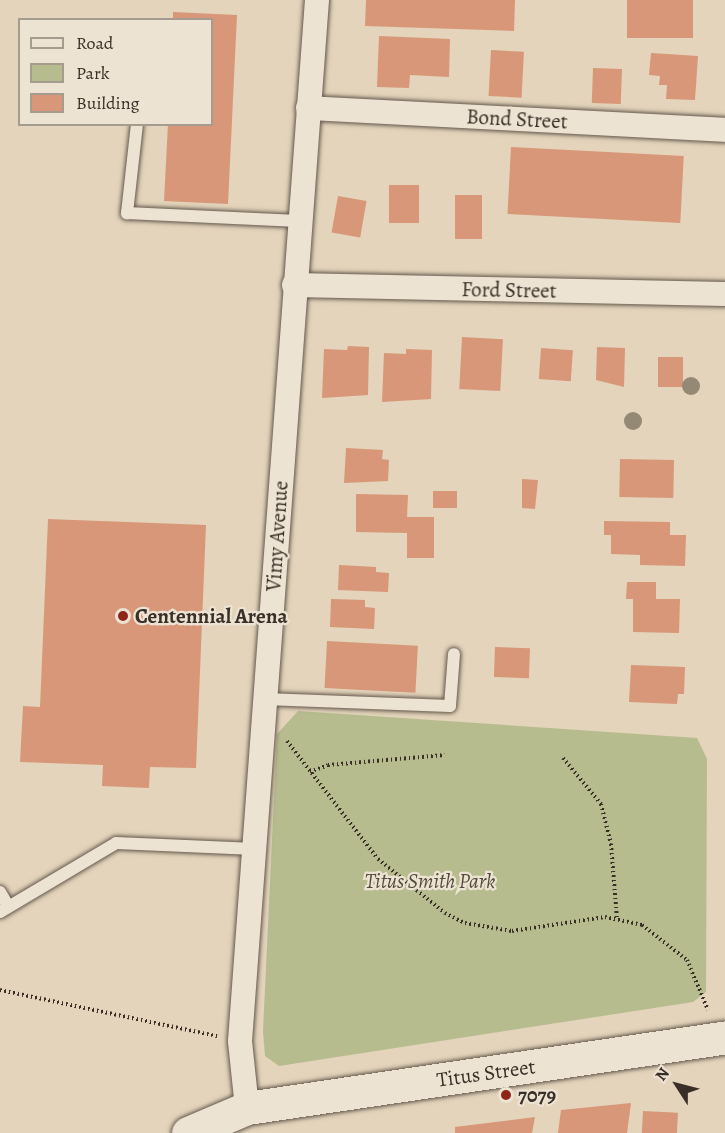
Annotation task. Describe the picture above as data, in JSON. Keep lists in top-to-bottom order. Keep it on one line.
{"streets":{"main road":["Titus Street"],"street":["Bond Street","Ford Street","Vimy Avenue"]},"crossings":[["Bond Street","Vimy Avenue"],["Ford Street","Vimy Avenue"],["Vimy Avenue","Titus Street"]],"parks":["Titus Smith Park"],"places":["Centennial Arena","7079"],"legend":["Road","Park","Building"],"north":"top left"}
